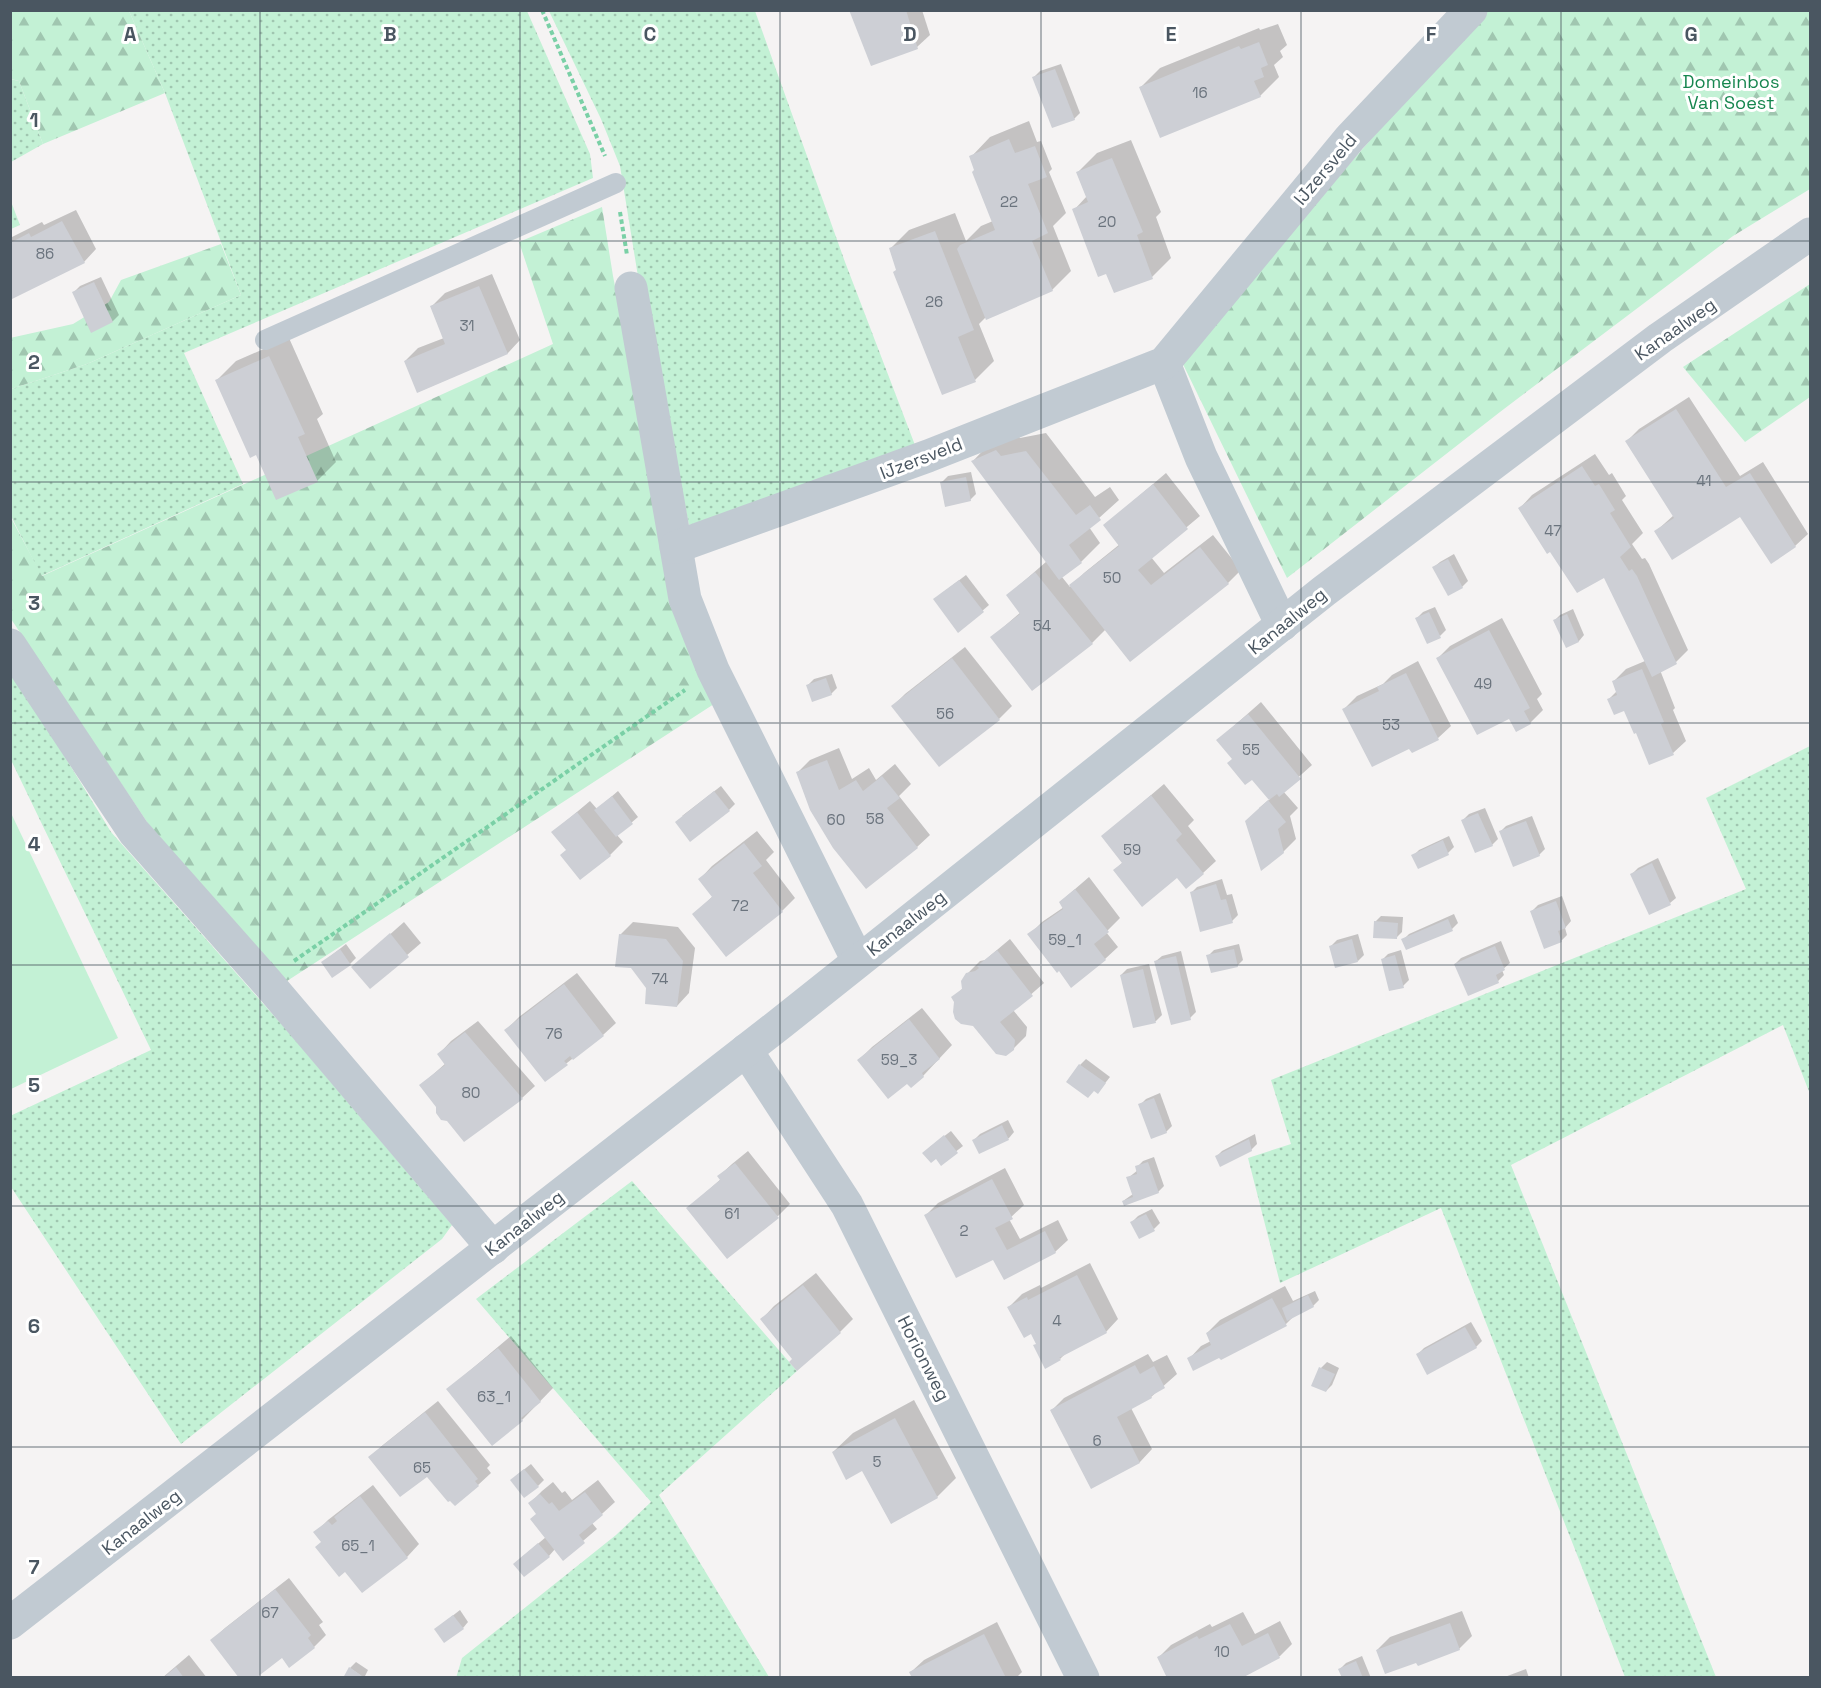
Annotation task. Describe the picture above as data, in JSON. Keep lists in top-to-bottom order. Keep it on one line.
{"streets":{"street":["IJzersveld","Kanaalweg","Horionweg"]},"crossings":[["Kanaalweg","Horionweg"]],"parks":["Domeinbos Van Soest"],"house_numbers":["16","22","20","86","26","31","41","47","50","54","49","56","53","55","58","60","59","72","59_1","74","76","59_3","80","61","2","4","63_1","6","5","65","65_1","67","10"],"grid":{"columns":["A","B","C","D","E","F","G"],"rows":["1","2","3","4","5","6","7"]}}
